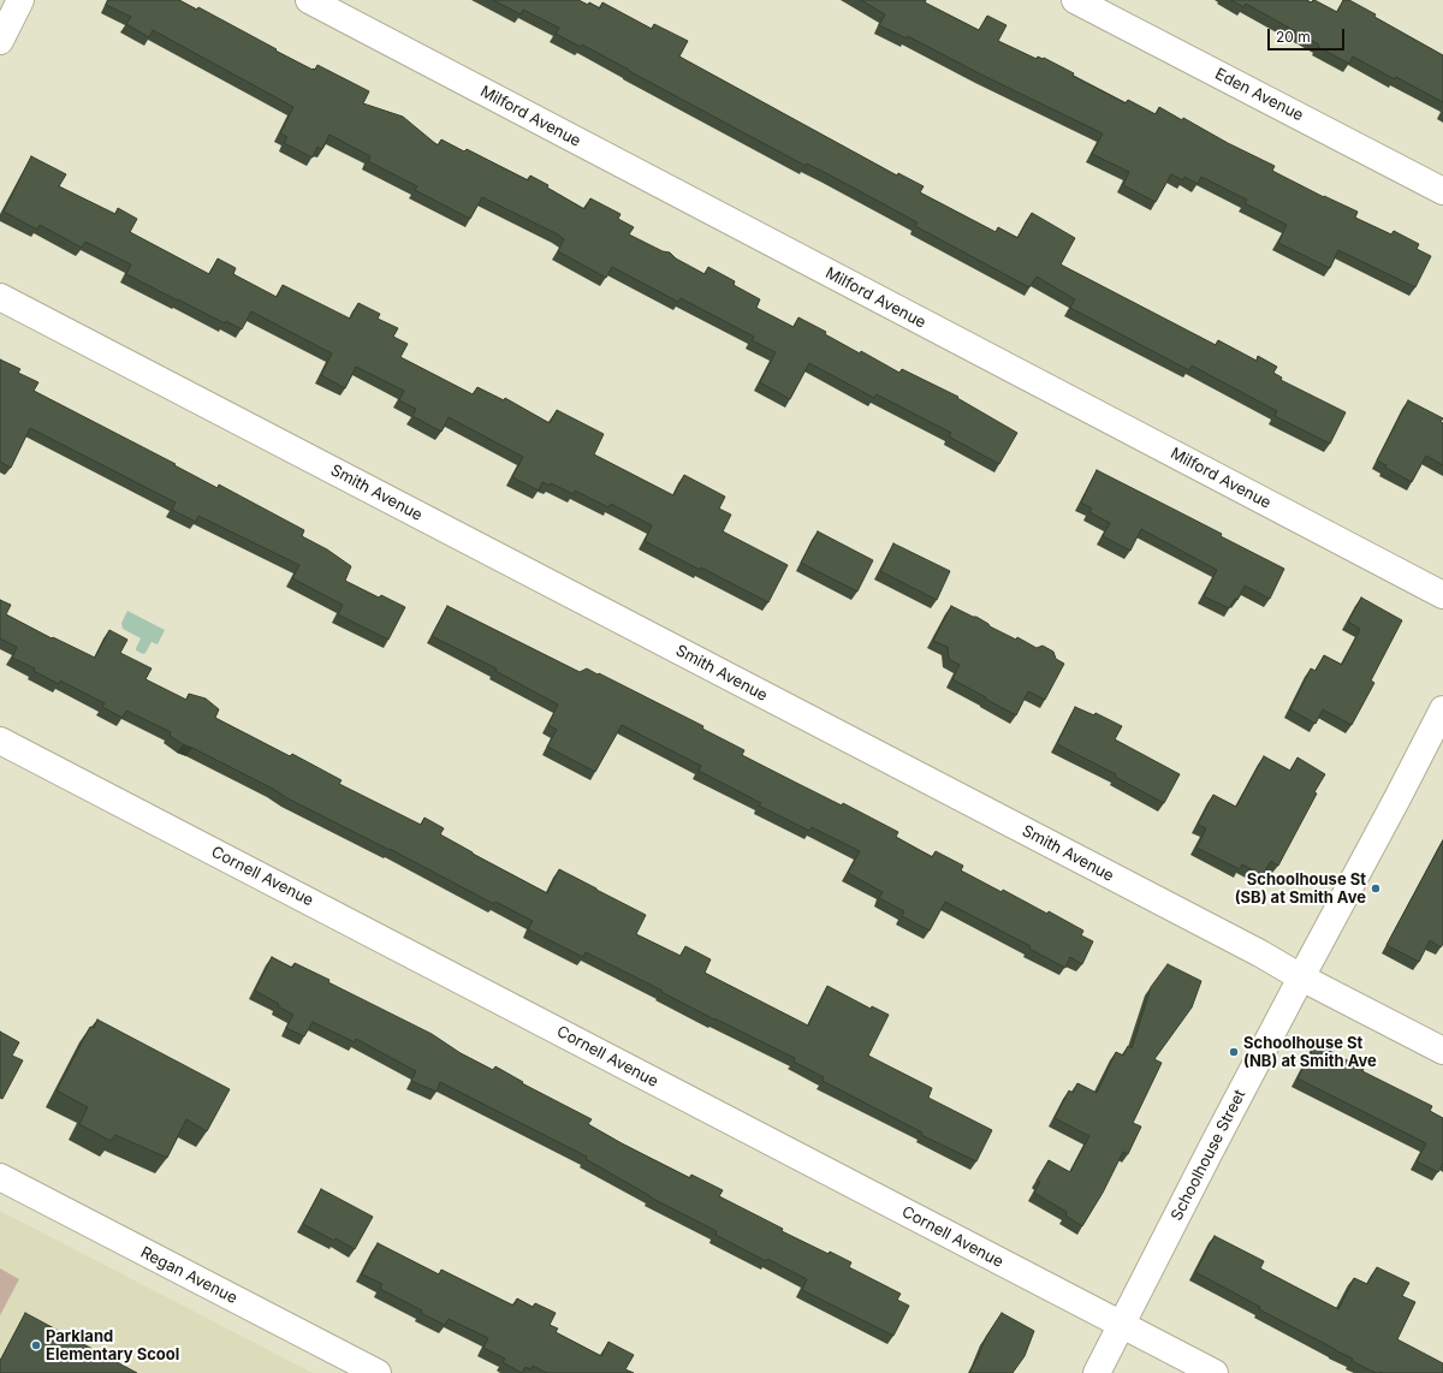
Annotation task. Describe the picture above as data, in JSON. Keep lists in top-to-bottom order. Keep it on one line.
{"streets":{"street":["Eden Avenue","Milford Avenue","Smith Avenue","Cornell Avenue","Schoolhouse Street","Regan Avenue"]},"crossings":[["Smith Avenue","Schoolhouse Street"],["Cornell Avenue","Schoolhouse Street"]],"places":["Schoolhouse St (SB) at Smith Ave","Schoolhouse St (NB) at Smith Ave","Parkland Elementary Scool"],"scale_bar":"20 m"}
